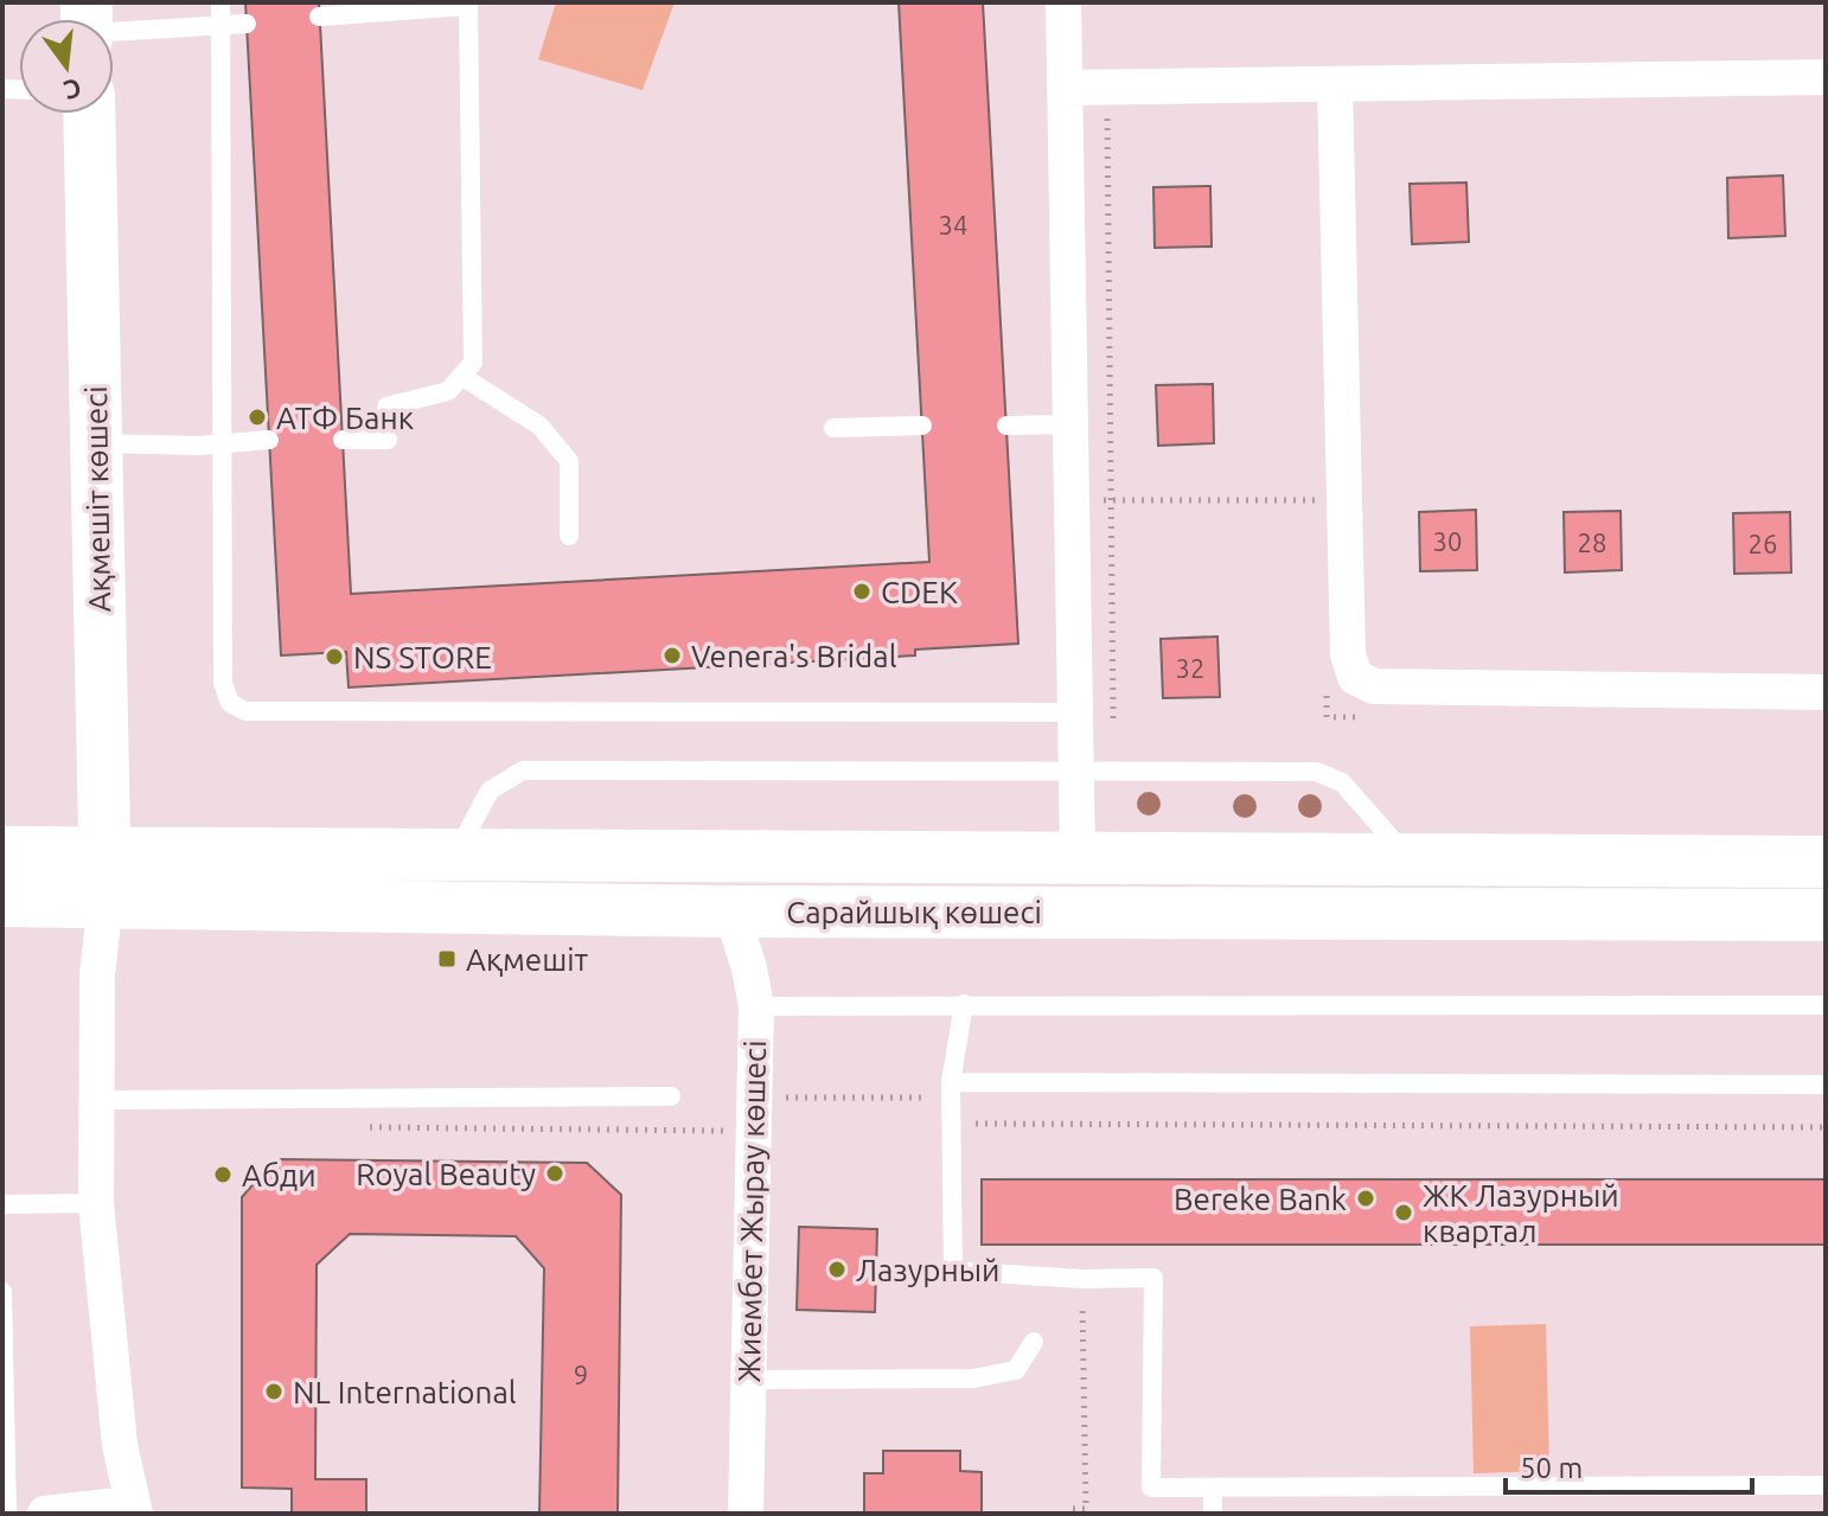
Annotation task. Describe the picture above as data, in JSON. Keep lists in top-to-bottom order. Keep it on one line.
{"streets":{"main road":["Ақмешіт көшесі","Сарайшық көшесі"],"street":["Жиембет Жырау көшесі"]},"crossings":[["Ақмешіт көшесі","Сарайшық көшесі"],["Сарайшық көшесі","Жиембет Жырау көшесі"]],"places":{"other":["АТФ Банк","CDEK","Venera's Bridal","NS STORE","Royal Beauty","Абди","Bereke Bank","ЖК Лазурный квартал","Лазурный","NL International"],"transit":["Ақмешіт"]},"house_numbers":["34","30","28","26","32","9"],"scale_bar":"50 m","north":"bottom"}
